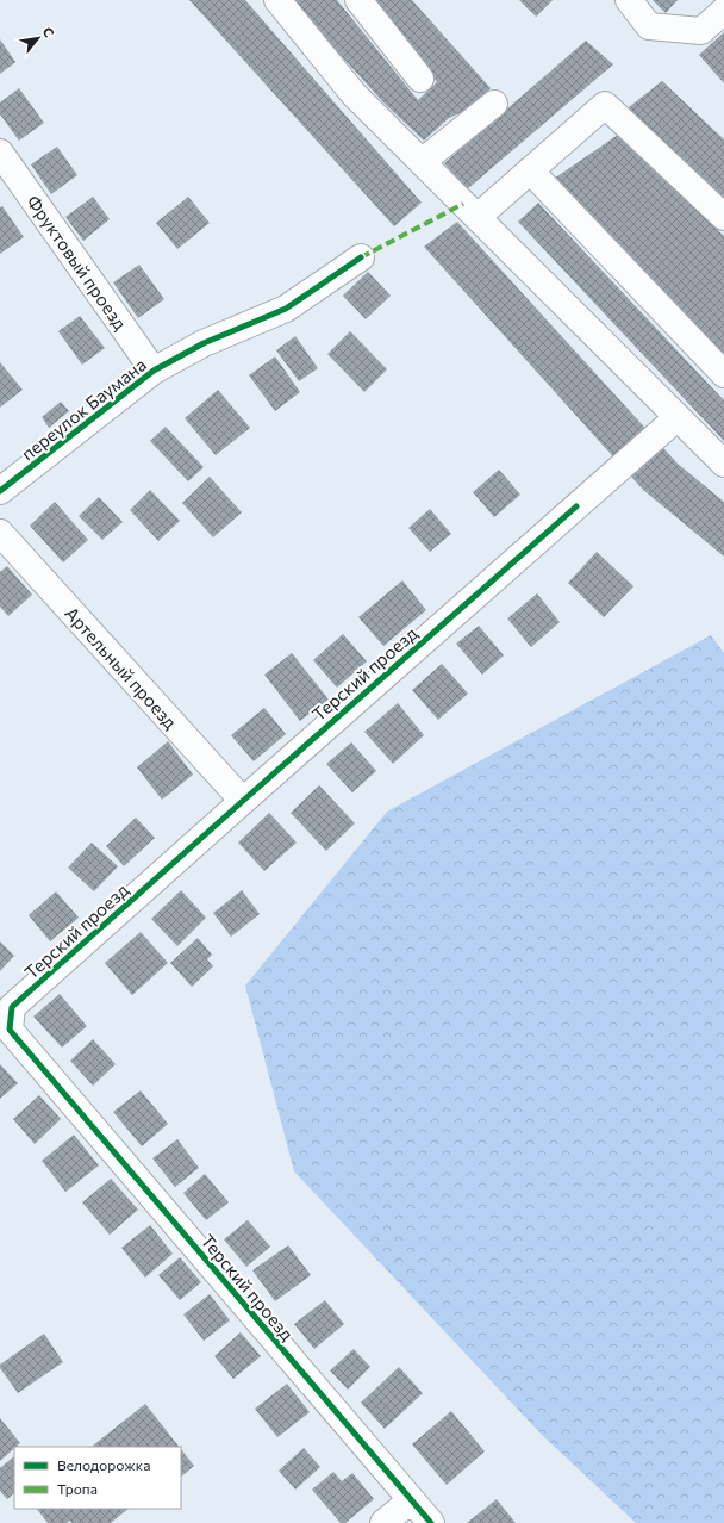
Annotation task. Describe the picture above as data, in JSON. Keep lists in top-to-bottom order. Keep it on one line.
{"streets":{"street":["Фруктовый проезд","переулок Баумана","Артельный проезд","Терский проезд"]},"crossings":[["Фруктовый проезд","переулок Баумана"],["Артельный проезд","Терский проезд"]],"legend":["Велодорожка","Тропа"],"north":"top right"}
